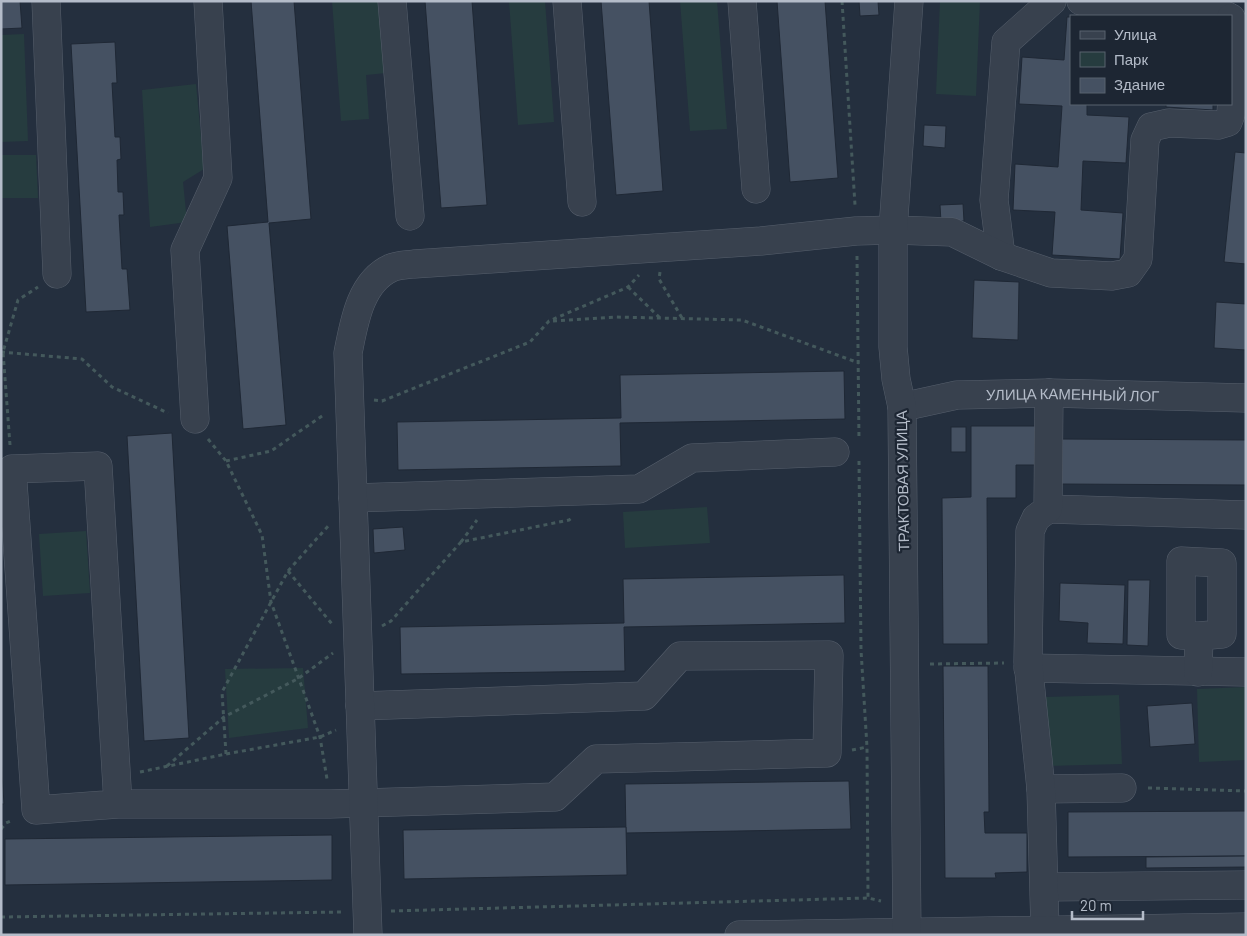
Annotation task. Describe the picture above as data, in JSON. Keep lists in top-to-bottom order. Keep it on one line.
{"streets":{"street":["УЛИЦА КАМЕННЫЙ ЛОГ","ТРАКТОВАЯ УЛИЦА"]},"crossings":[["УЛИЦА КАМЕННЫЙ ЛОГ","ТРАКТОВАЯ УЛИЦА"]],"legend":["Улица","Парк","Здание"],"scale_bar":"20 m"}
